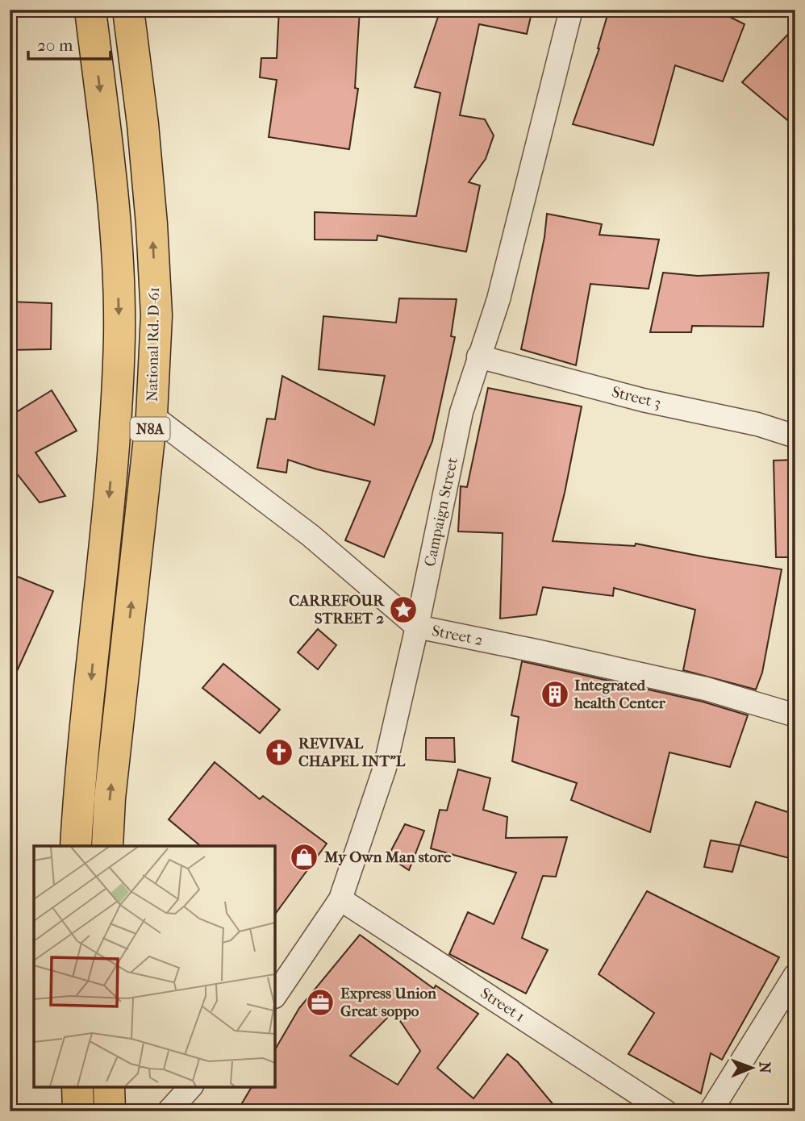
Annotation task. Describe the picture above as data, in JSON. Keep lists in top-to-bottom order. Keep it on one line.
{"streets":{"highway":["National Rd. D-61","N8A"],"street":["Street 3","Campaign Street","Street 2","Street 1"]},"crossings":[["National Rd. D-61","Street 2"],["Street 3","Campaign Street"],["Campaign Street","Street 2"],["Campaign Street","Street 1"]],"places":{"place":["CARREFOUR STREET 2"],"building":["Integrated health Center"],"church":["REVIVAL CHAPEL INT\"L"],"shop":["My Own Man store"],"office":["Express Union Great soppo"]},"scale_bar":"20 m","north":"right"}
